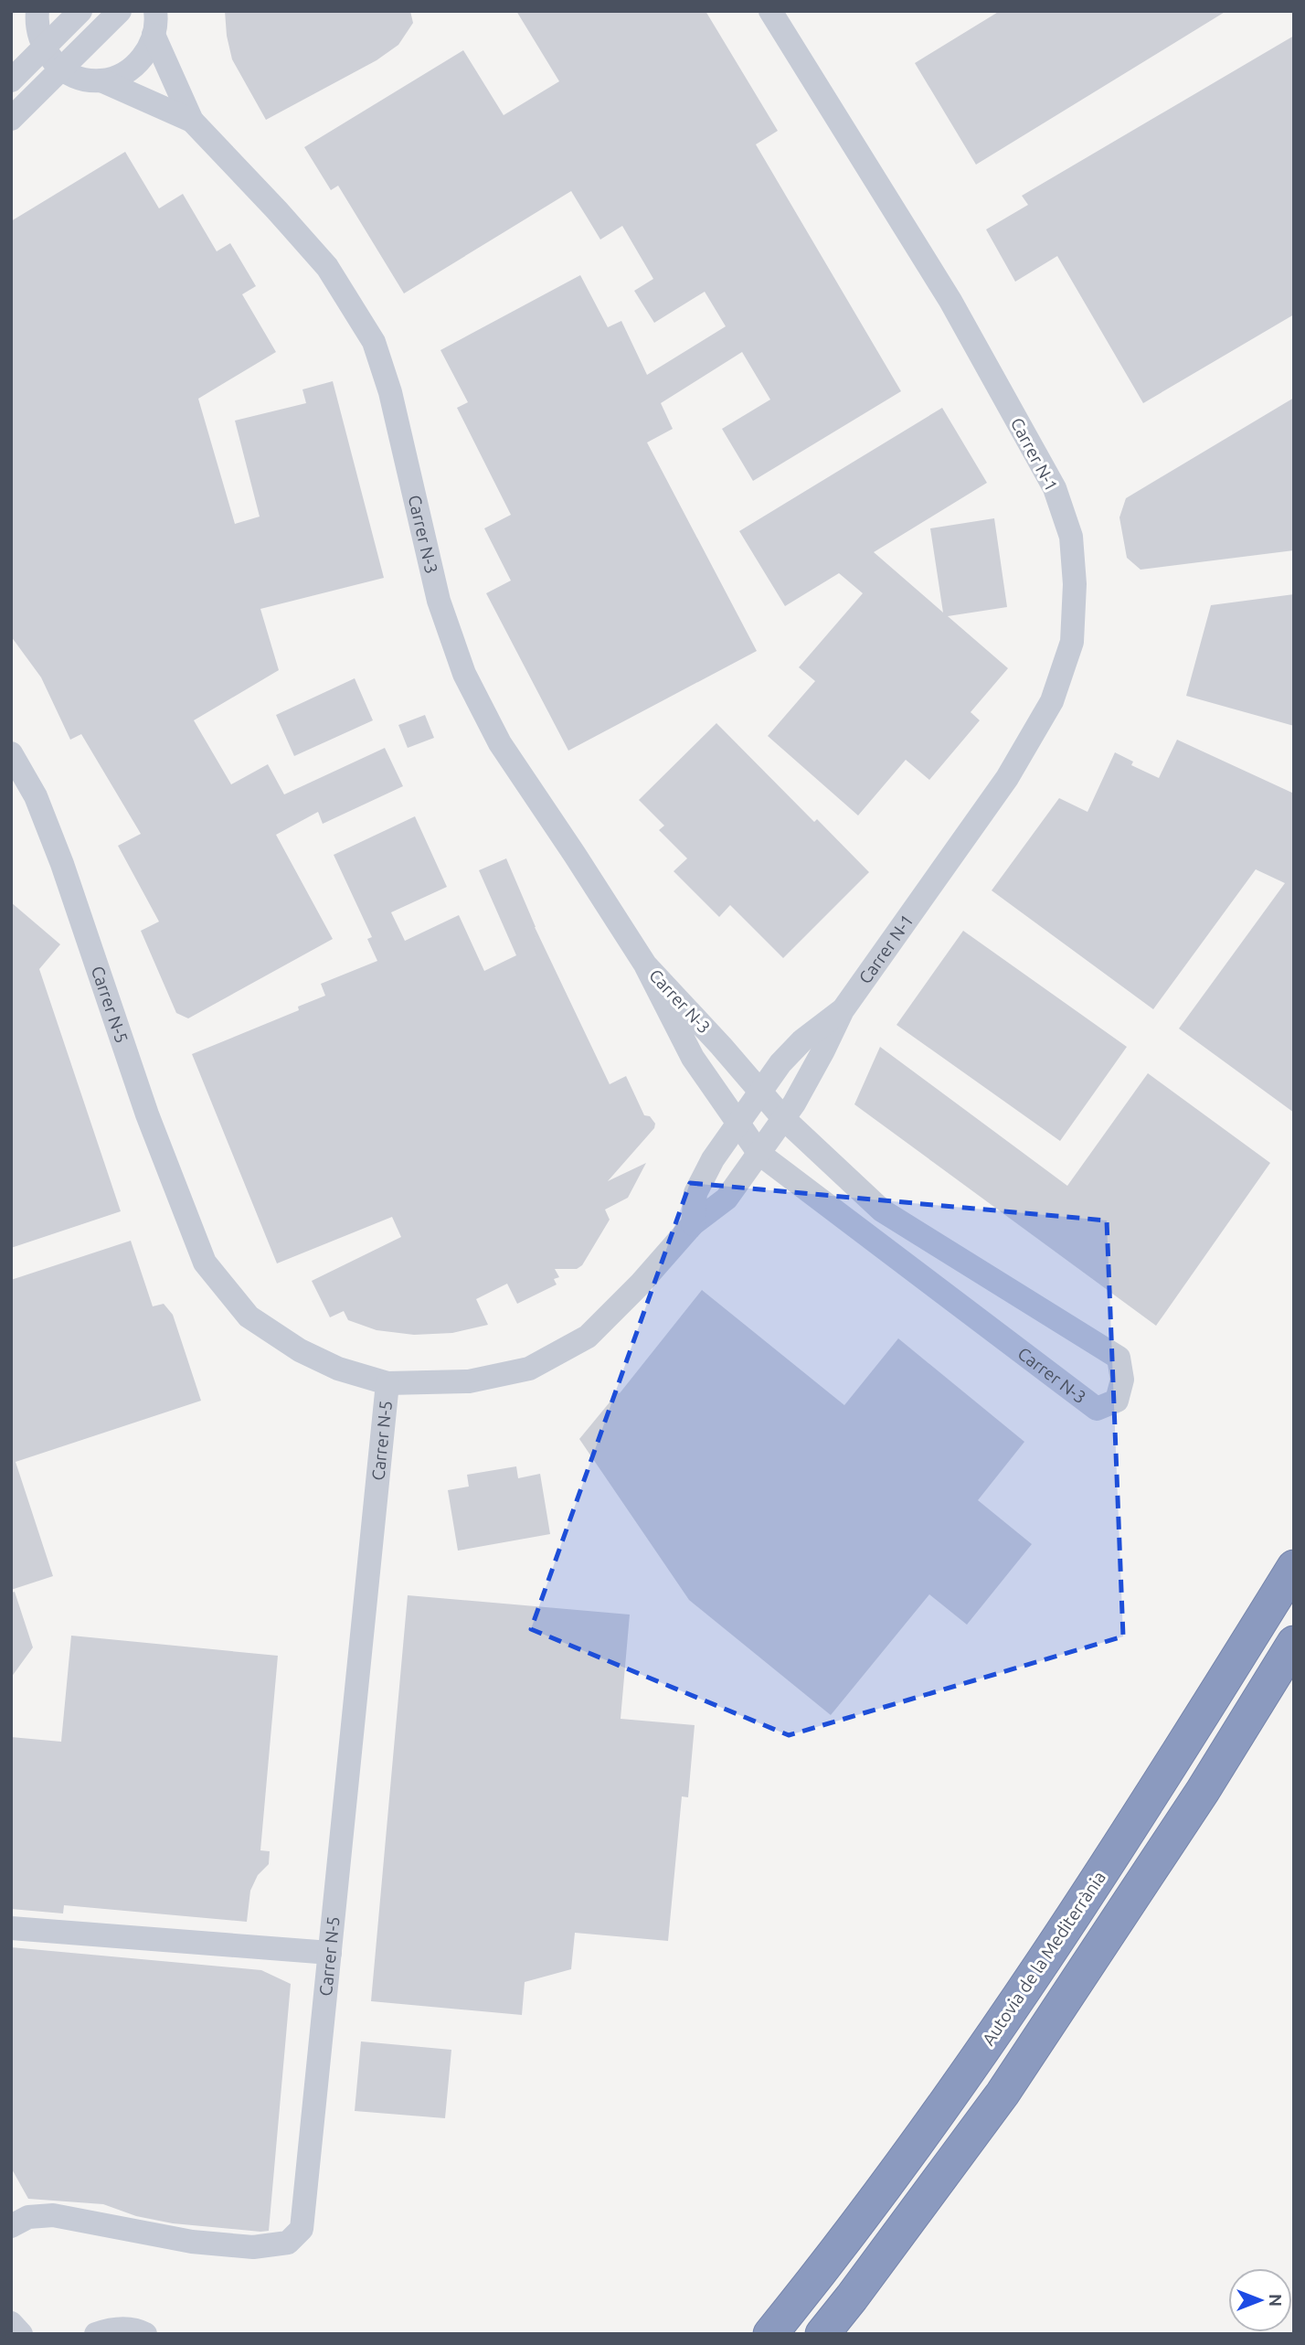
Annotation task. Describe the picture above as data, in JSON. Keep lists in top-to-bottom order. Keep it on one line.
{"streets":{"highway":["Autovia de la Mediterrània"],"street":["Carrer N-1","Carrer N-3","Carrer N-5"]},"crossings":[["Carrer N-1","Carrer N-3"],["Carrer N-1","Carrer N-5"]],"north":"right"}
